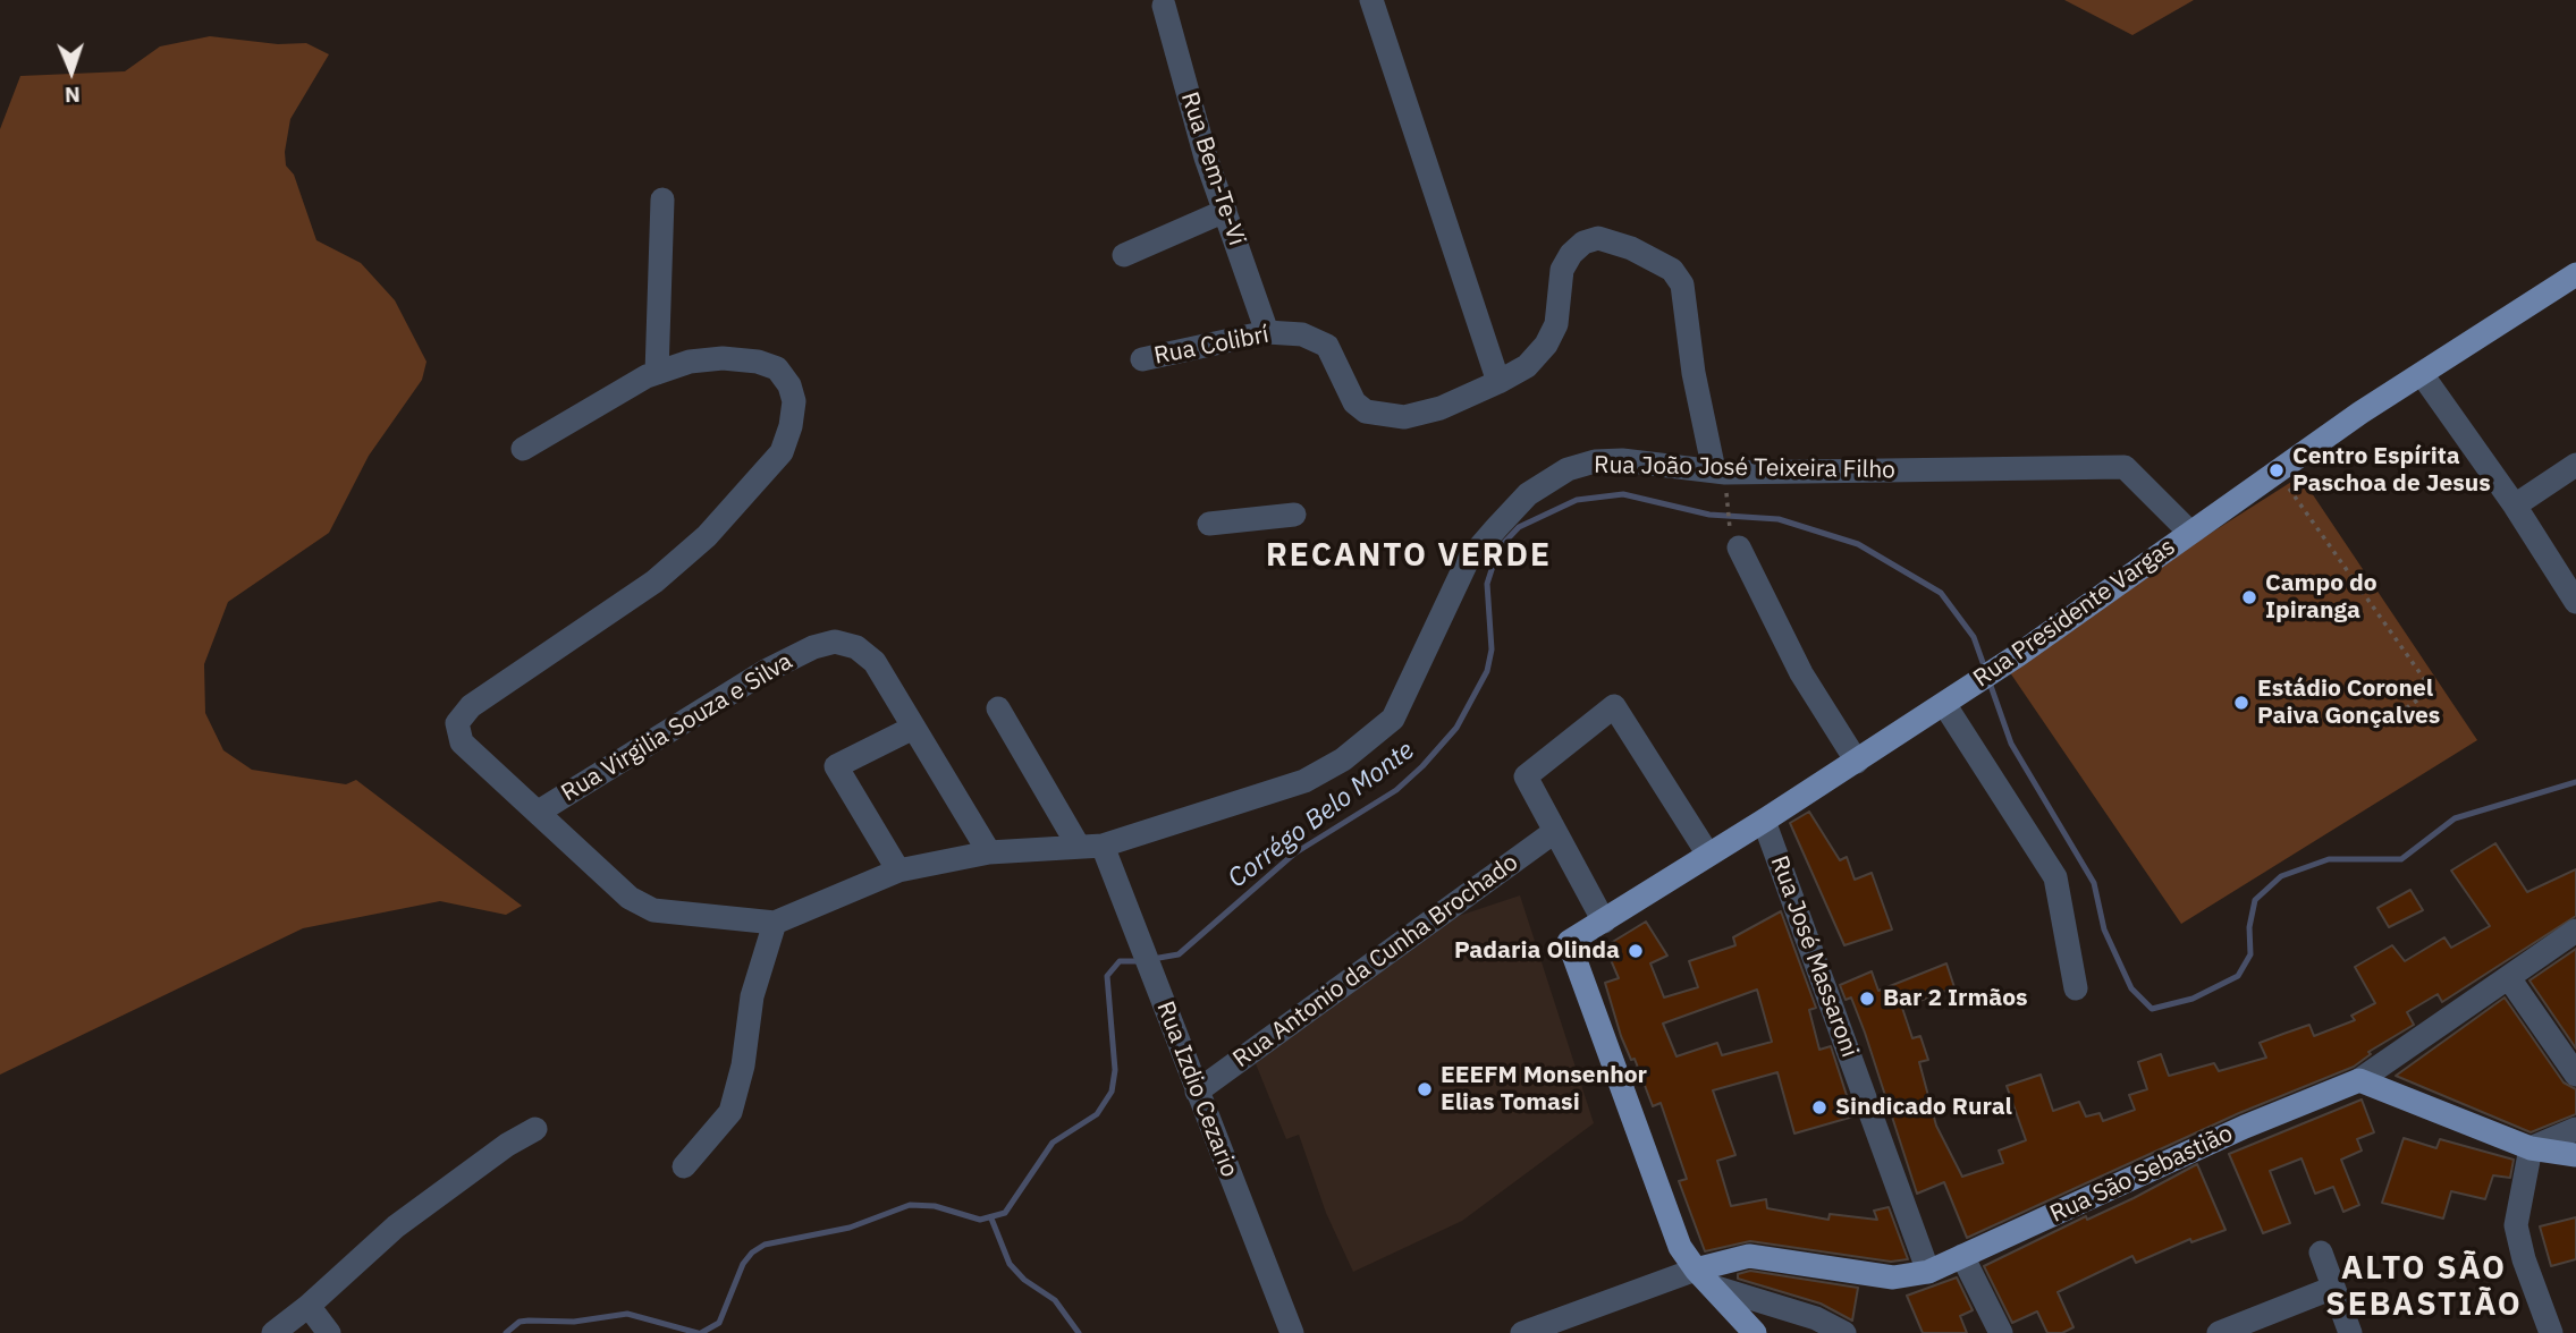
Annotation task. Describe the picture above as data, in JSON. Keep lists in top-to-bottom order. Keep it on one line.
{"streets":{"main road":["Rua Presidente Vargas","Rua São Sebastião"],"street":["Rua Bem-Te-Vi","Rua Colibrí","Rua João José Teixeira Filho","Rua Virgilia Souza e Silva","Rua José Massaroni","Rua Antonio da Cunha Brochado","Rua Izdio Cezario"]},"crossings":[["Rua Bem-Te-Vi","Rua Colibrí"],["Rua João José Teixeira Filho","Rua Presidente Vargas"],["Rua João José Teixeira Filho","Rua Virgilia Souza e Silva"],["Rua João José Teixeira Filho","Rua Izdio Cezario"],["Rua Presidente Vargas","Rua José Massaroni"],["Rua Presidente Vargas","Rua São Sebastião"],["Rua José Massaroni","Rua São Sebastião"],["Rua Antonio da Cunha Brochado","Rua Izdio Cezario"]],"districts":["RECANTO VERDE","ALTO SÃO SEBASTIÃO"],"water":["Corrégo Belo Monte"],"places":["Centro Espírita Paschoa de Jesus","Campo do Ipiranga","Estádio Coronel Paiva Gonçalves","Padaria Olinda","Bar 2 Irmãos","EEEFM Monsenhor Elias Tomasi","Sindicado Rural"],"north":"bottom"}
